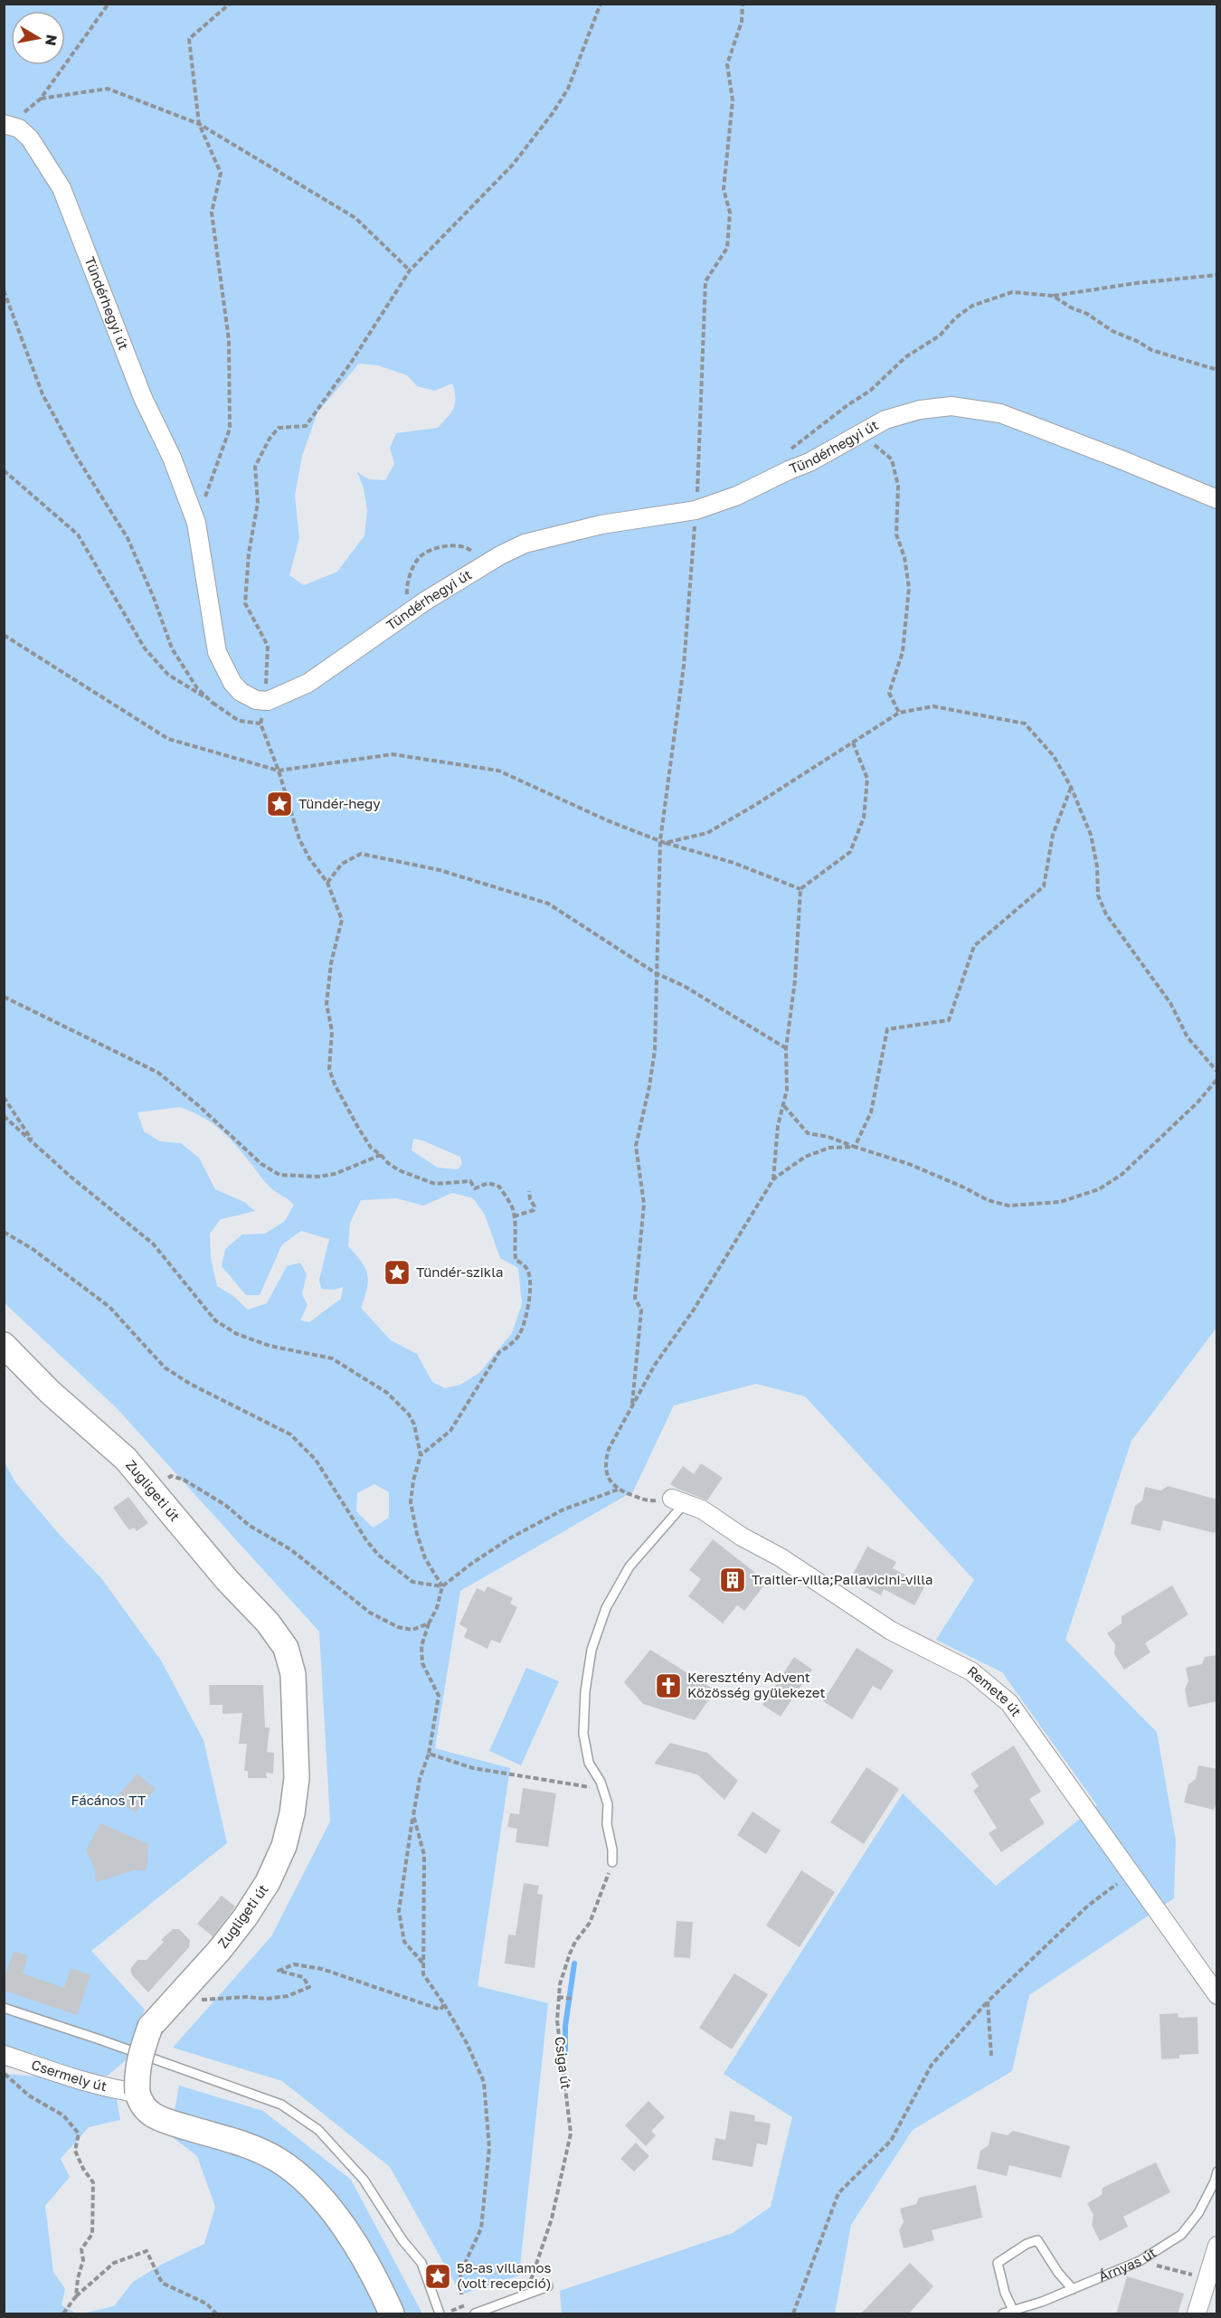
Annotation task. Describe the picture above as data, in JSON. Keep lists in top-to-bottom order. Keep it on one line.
{"streets":{"street":["Tündérhegyi út","Zugligeti út","Remete út","Csermely út"],"lane":["Árnyas út"],"path":["Csiga út"]},"crossings":[["Zugligeti út","Csermely út"]],"parks":["Fácános TT"],"places":{"place":["Tündér-hegy","Tündér-szikla","58-as villamos (volt recepció)"],"building":["Traitler-villa;Pallavicini-villa"],"church":["Keresztény Advent Közösség gyülekezet"]},"north":"right"}
